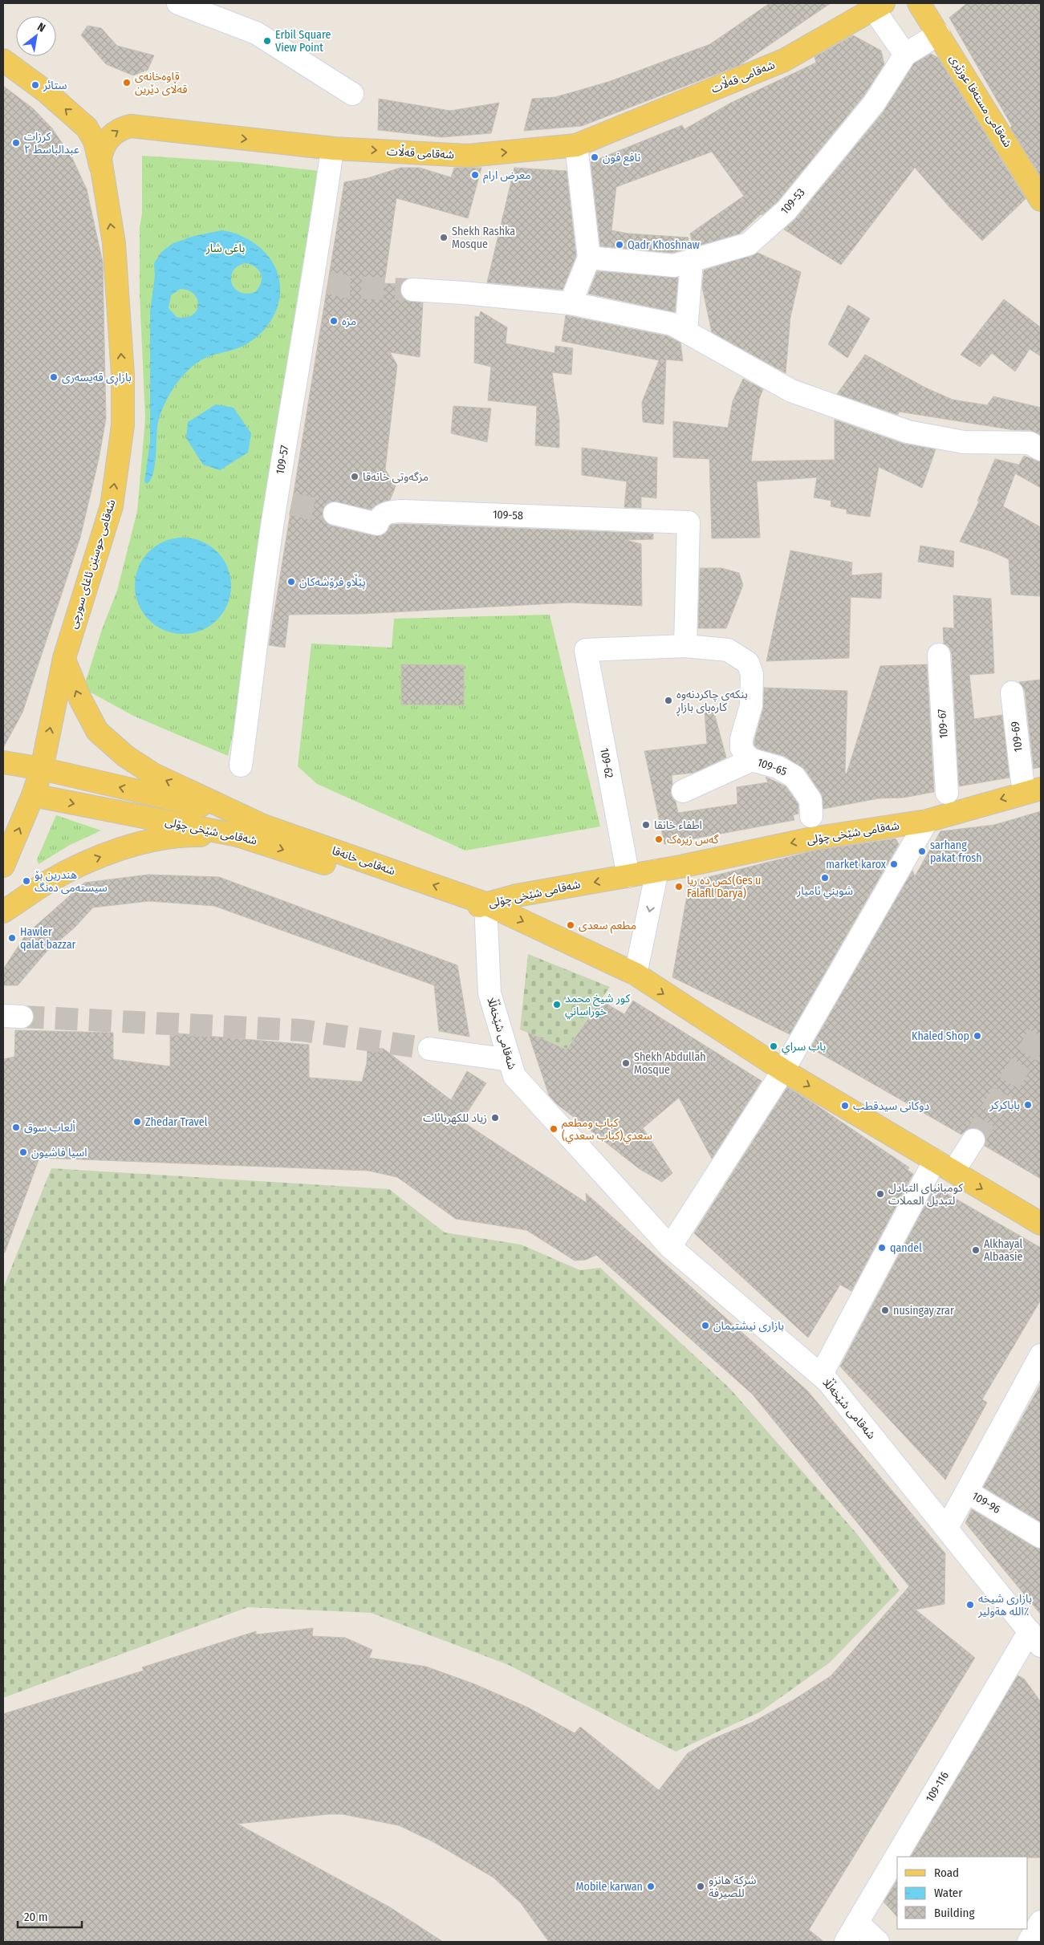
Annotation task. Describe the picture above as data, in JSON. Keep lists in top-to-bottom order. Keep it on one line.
{"streets":{"main road":["شەقامی قەڵات","شەقامی مستەفا عوزێری","شەقامی حوسێن ئاغای سورچی","شەقامی شێخی چۆلی","شەقامی خانەقا"],"street":["109-53","109-57","109-58","109-67","109-69","109-62","109-65","شەقامی شێخەڵڵا","109-96","109-116"]},"crossings":[["شەقامی قەڵات","شەقامی حوسێن ئاغای سورچی"],["شەقامی مستەفا عوزێری","109-53"],["109-58","109-62"],["شەقامی حوسێن ئاغای سورچی","شەقامی شێخی چۆلی"],["109-69","شەقامی شێخی چۆلی"],["109-62","شەقامی شێخی چۆلی"],["شەقامی شێخی چۆلی","شەقامی خانەقا"],["شەقامی شێخی چۆلی","شەقامی شێخەڵڵا"],["شەقامی خانەقا","شەقامی شێخەڵڵا"],["شەقامی شێخەڵڵا","109-96"],["شەقامی شێخەڵڵا","109-116"]],"one_way":["شەقامی قەڵات","شەقامی حوسێن ئاغای سورچی"],"parks":["باغی شار"],"places":["Erbil Square View Point","قاوەخانەی قەڵای دێرین","ستائر","كرزات عبدالباسط ٢","نافع فون","معرض ارام","Shekh Rashka Mosque","Qadr Khoshnaw","مزە","بازاڕی قەیسەری","مزگەوتی خانەقا","پێڵاو فرۆشەکان","بنکەی چاکردنەوە کارەبای بازاڕ","اطفاء خانقا","گەس زیرەک","sarhang pakat frosh","market karox","شويني ئامیار","ھندرین بۆ سیستەمی دەنگ","کص ده ریا(Ges u Falafll Darya)","مطعم سعدى","Hawler qalat bazzar","كور شيخ محمد خوراساني","Khaled Shop","باب سراي","Shekh Abdullah Mosque","باباكركر","دوکانی سیدقطب","زياد للكهربائات","Zhedar Travel","ألعاب سوق","كباب ومطعم سعدي(كباب سعدي)","اسيا فاشيون","كومبانياى التبادل لتبديل العملات","qandel","Alkhayal Albaasie","nusingay zrar","بازاری نیشتیمان","بازاری شیخه الله هةولیر٪","Mobile karwan","شركة هانزو للصيرفة"],"legend":["Road","Water","Building"],"scale_bar":"20 m","north":"top right"}
